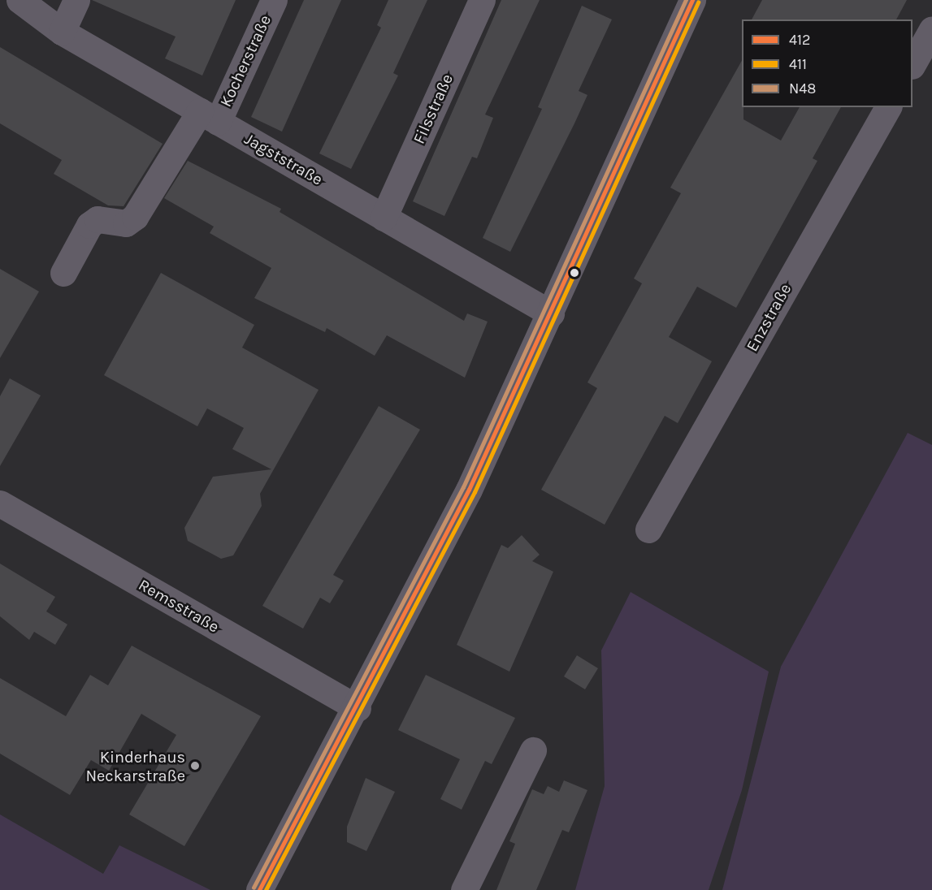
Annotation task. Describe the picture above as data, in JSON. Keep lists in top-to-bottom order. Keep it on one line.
{"streets":{"street":["Kocherstraße","Filsstraße","Jagststraße","Enzstraße","Remsstraße"]},"crossings":[["Kocherstraße","Jagststraße"],["Filsstraße","Jagststraße"]],"places":["Kinderhaus Neckarstraße"],"lines":["transit line 412","transit line N48","transit line 411"],"legend":["412","411","N48"]}
